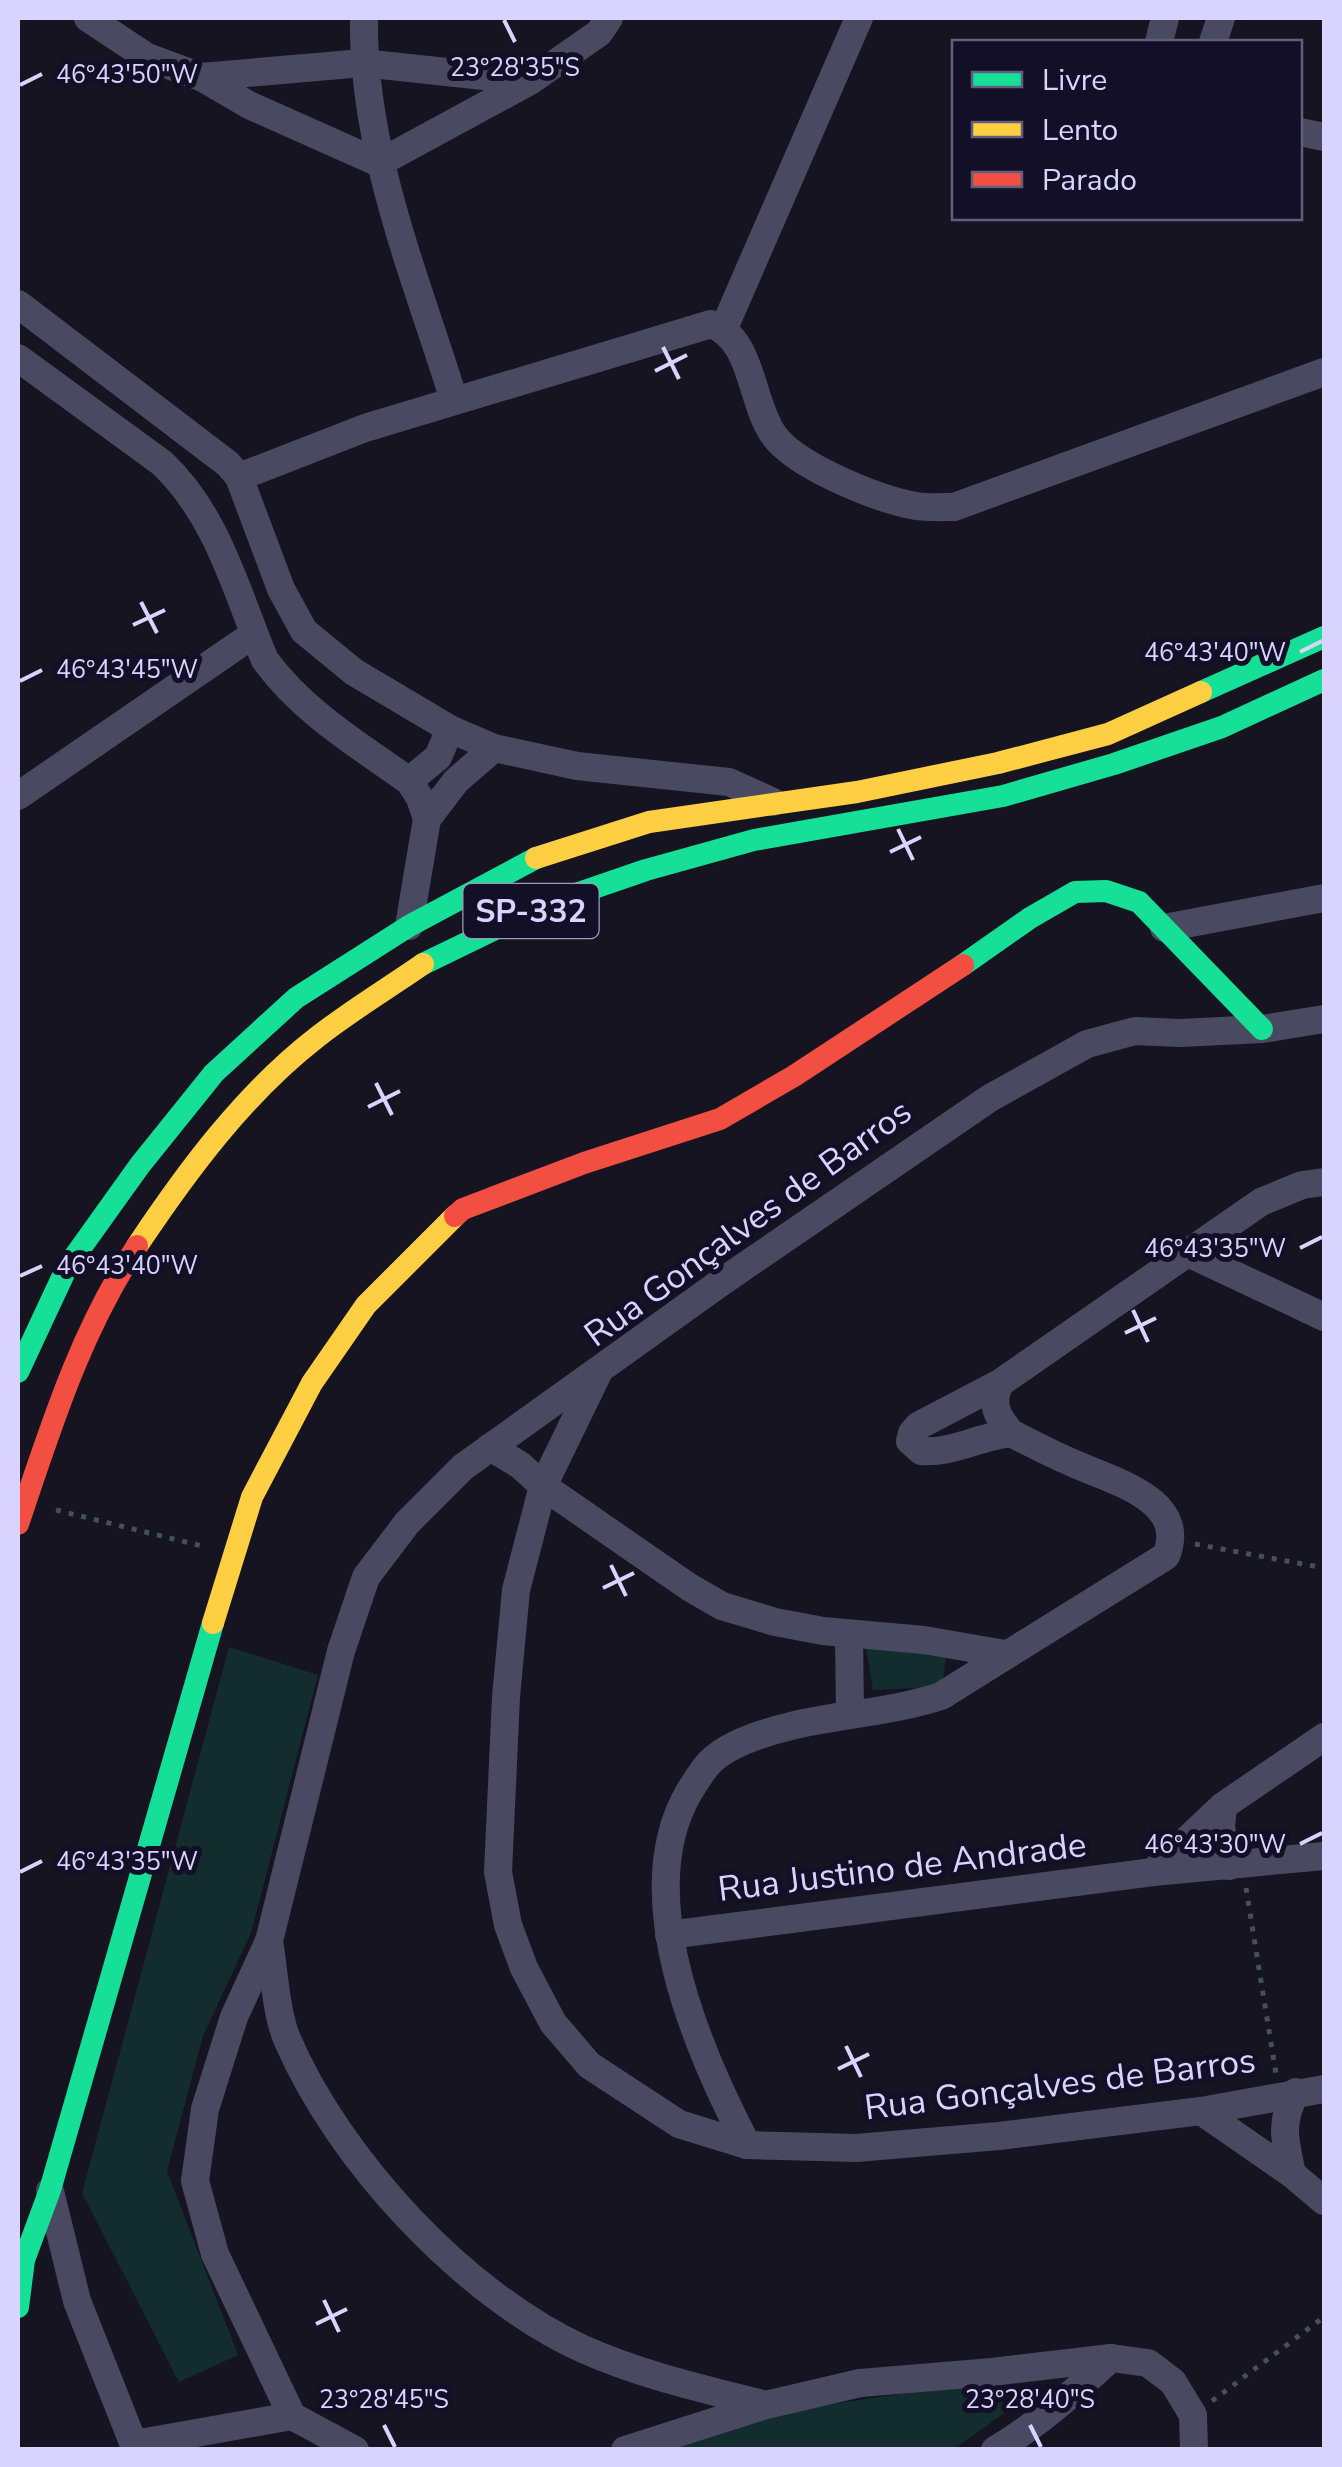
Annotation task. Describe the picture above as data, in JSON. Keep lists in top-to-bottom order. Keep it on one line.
{"streets":{"main road":["SP-332"],"street":["Rua Gonçalves de Barros","Rua Justino de Andrade"]},"legend":["Livre","Lento","Parado"],"coordinates":["23°28'35\"S","46°43'50\"W","46°43'40\"W","46°43'45\"W","46°43'35\"W","46°43'30\"W","23°28'45\"S","23°28'40\"S"]}
